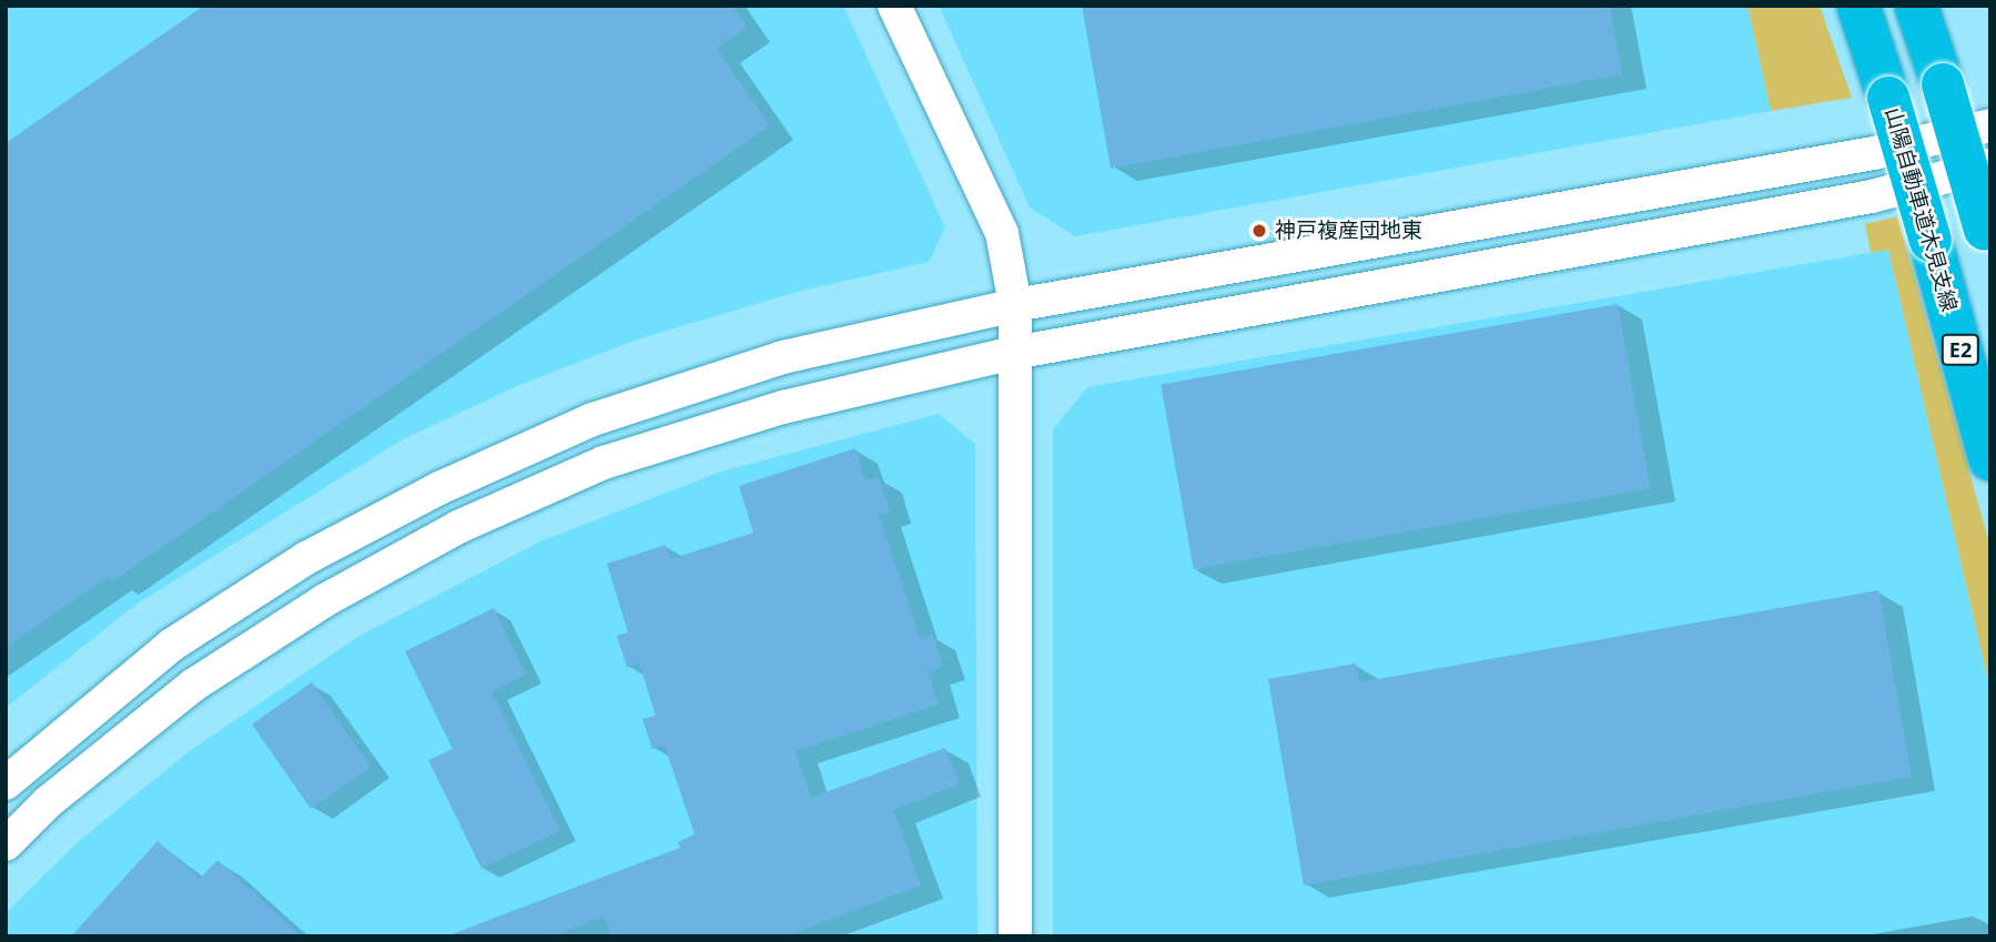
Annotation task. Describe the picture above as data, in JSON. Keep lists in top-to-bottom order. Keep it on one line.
{"streets":{"highway":["山陽自動車道木見支線","E2"]},"places":["神戸複産団地東"]}
